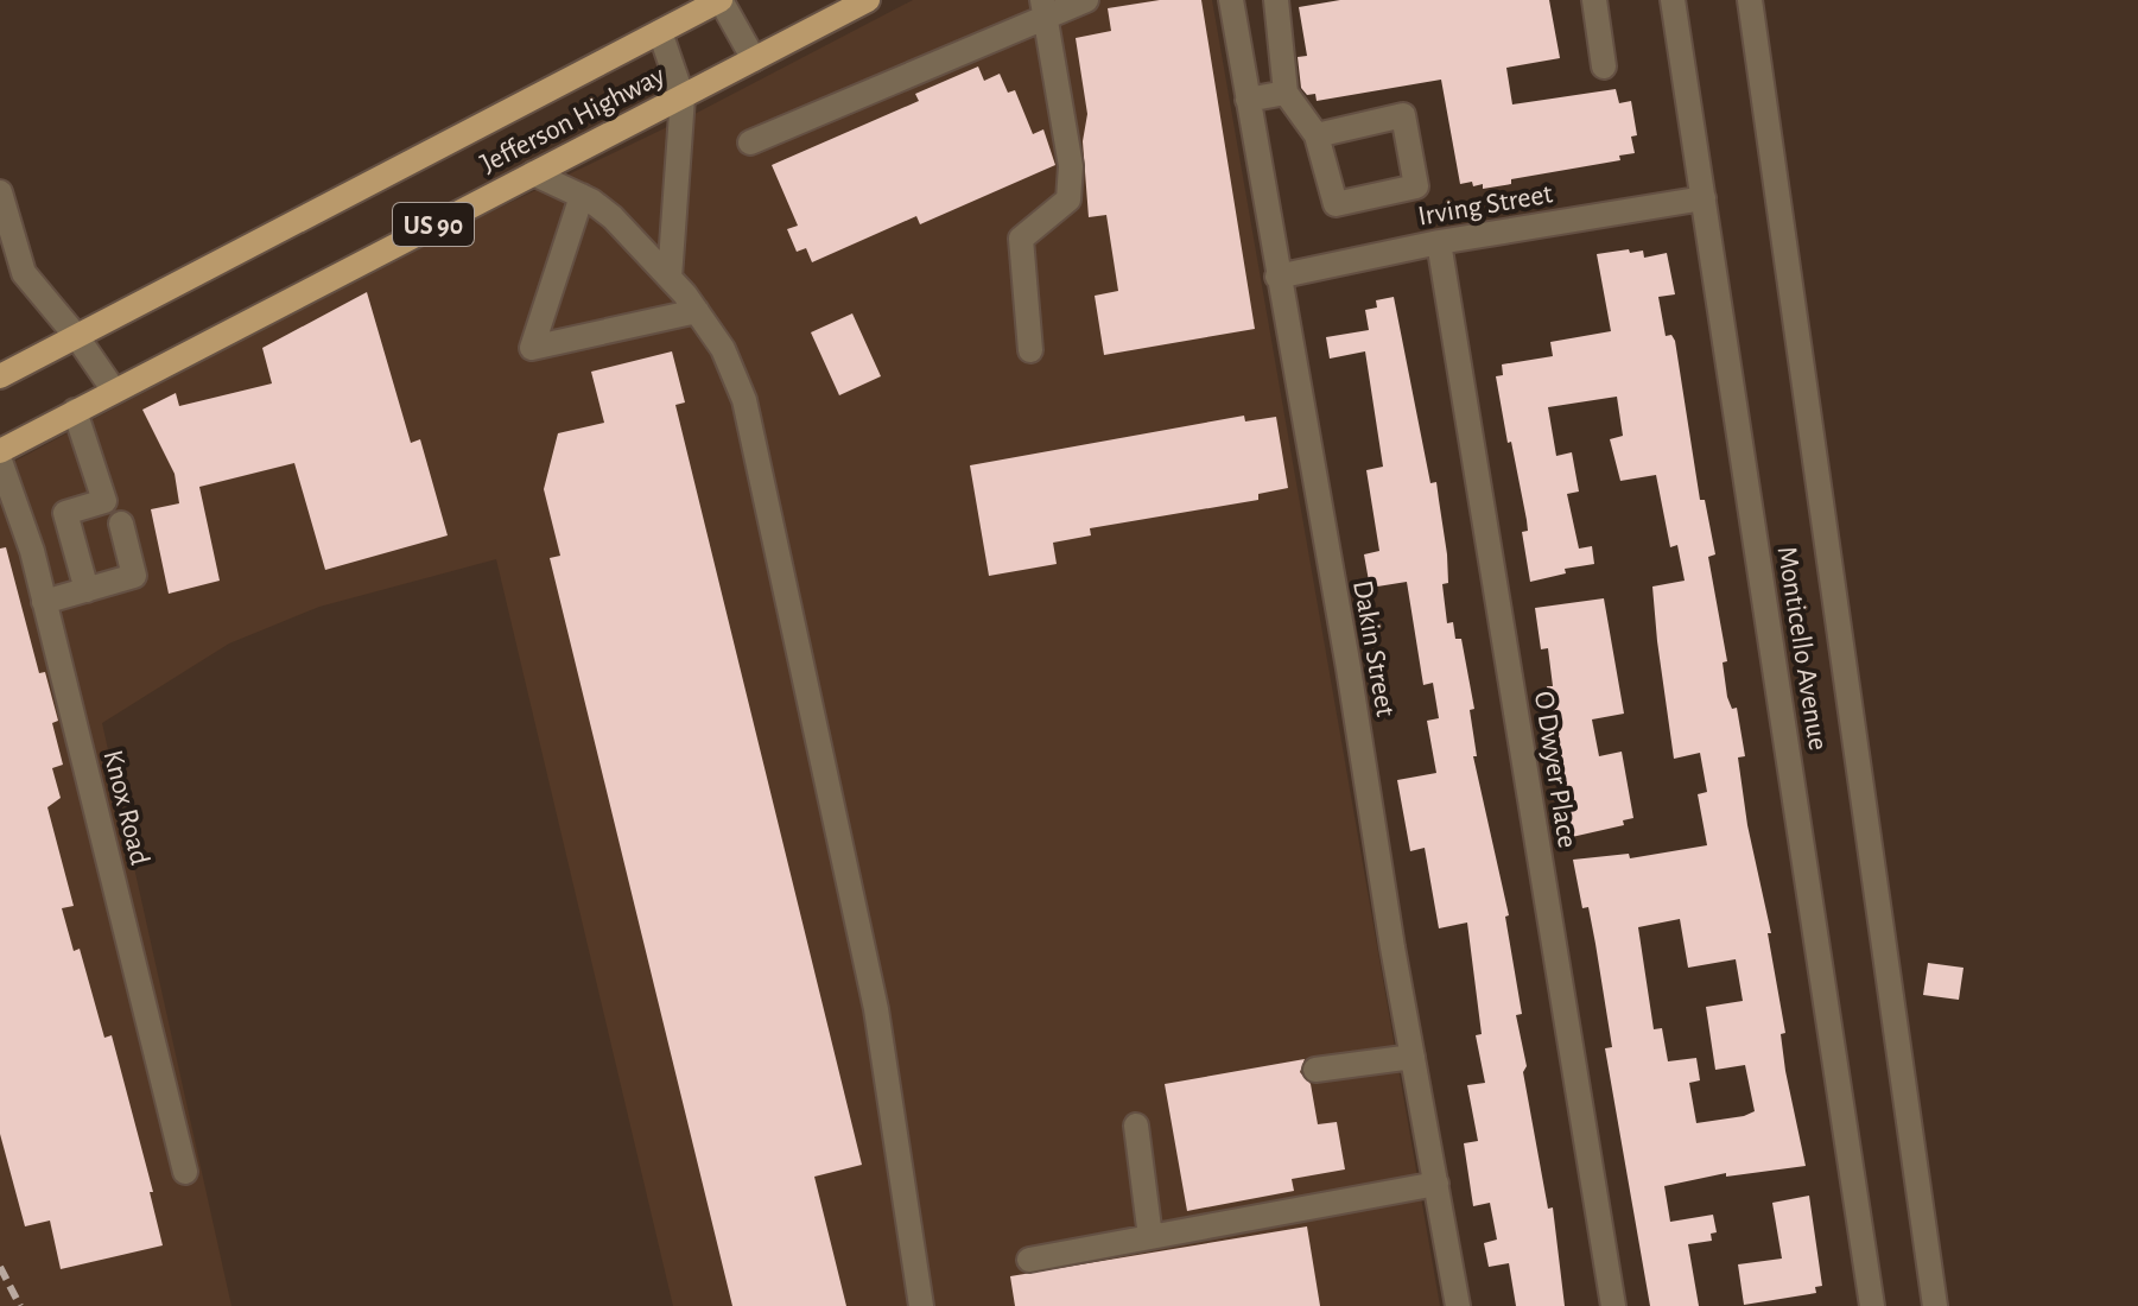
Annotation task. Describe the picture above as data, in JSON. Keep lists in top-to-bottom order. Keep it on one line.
{"streets":{"main road":["Jefferson Highway","US 90"],"street":["Irving Street","Dakin Street","Monticello Avenue","O Dwyer Place","Knox Road"]},"crossings":[["Irving Street","Dakin Street"],["Irving Street","Monticello Avenue"],["Irving Street","O Dwyer Place"]]}
